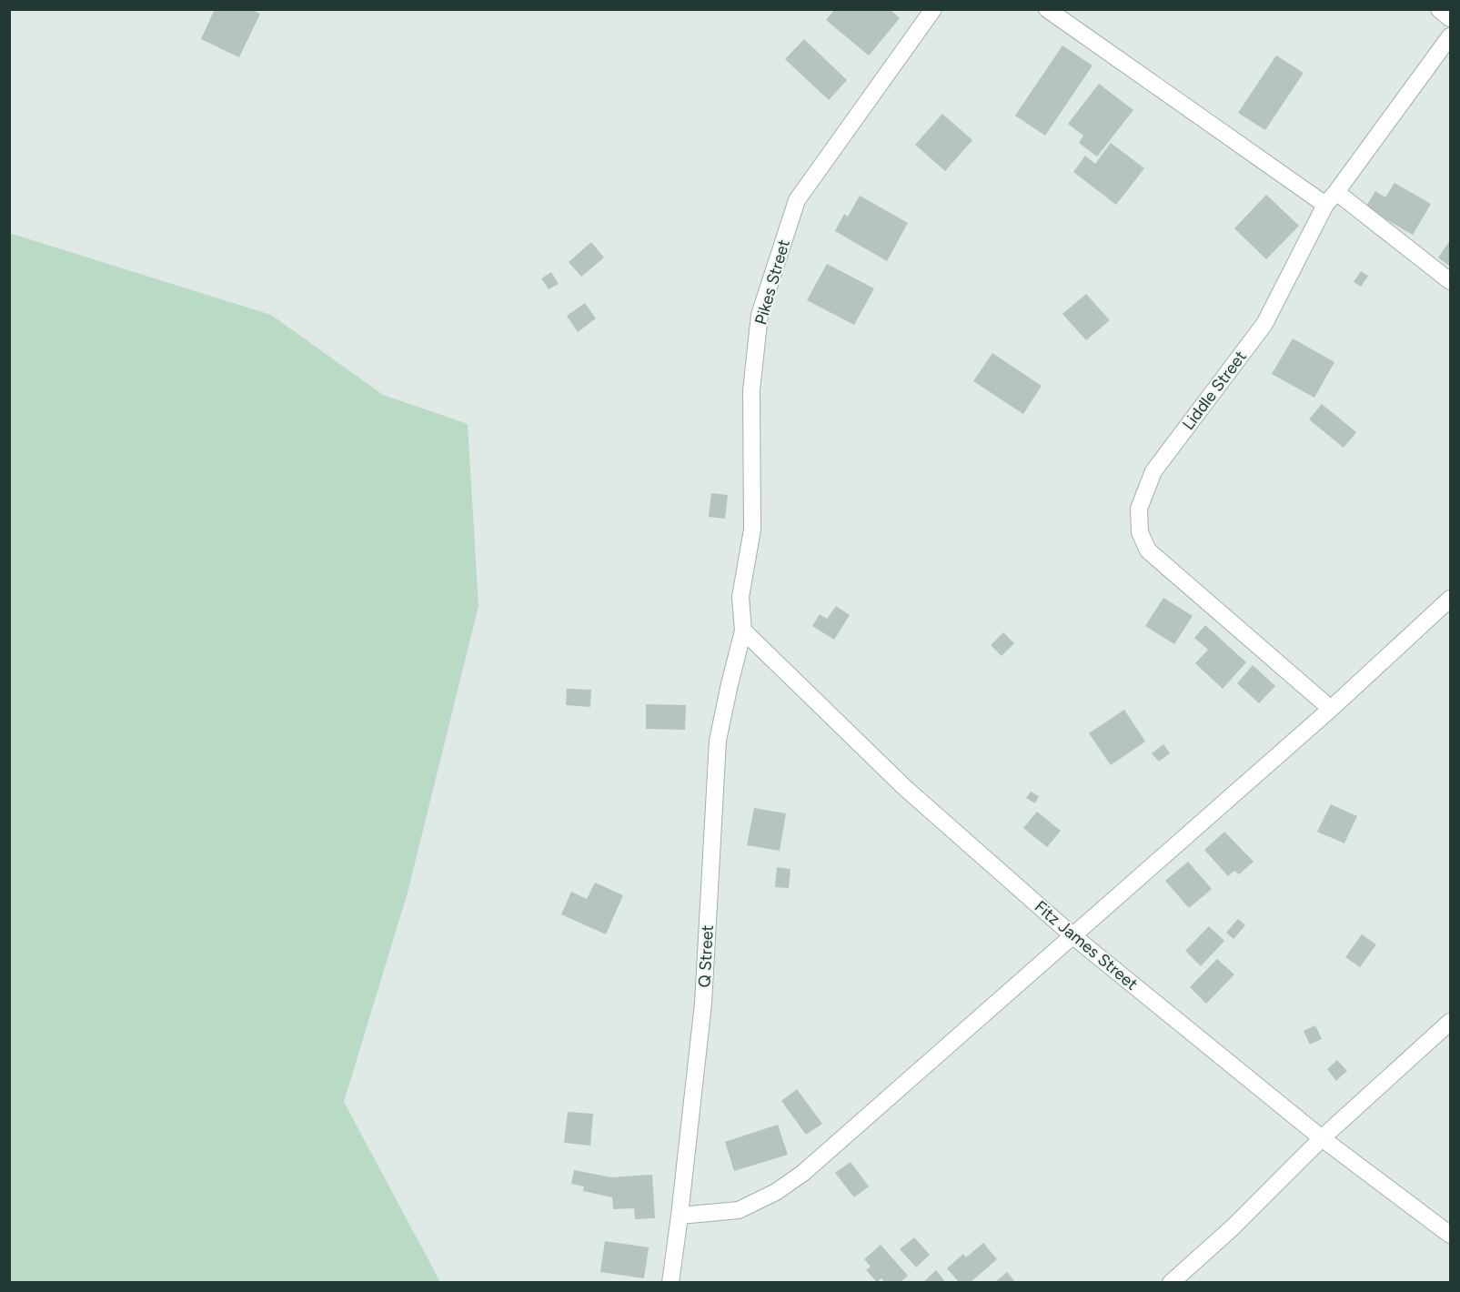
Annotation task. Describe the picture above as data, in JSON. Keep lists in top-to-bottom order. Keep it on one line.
{"streets":{"street":["Pikes Street","Liddle Street","Fitz James Street","Q Street"]},"crossings":[["Pikes Street","Fitz James Street"],["Pikes Street","Q Street"],["Fitz James Street","Q Street"]]}
